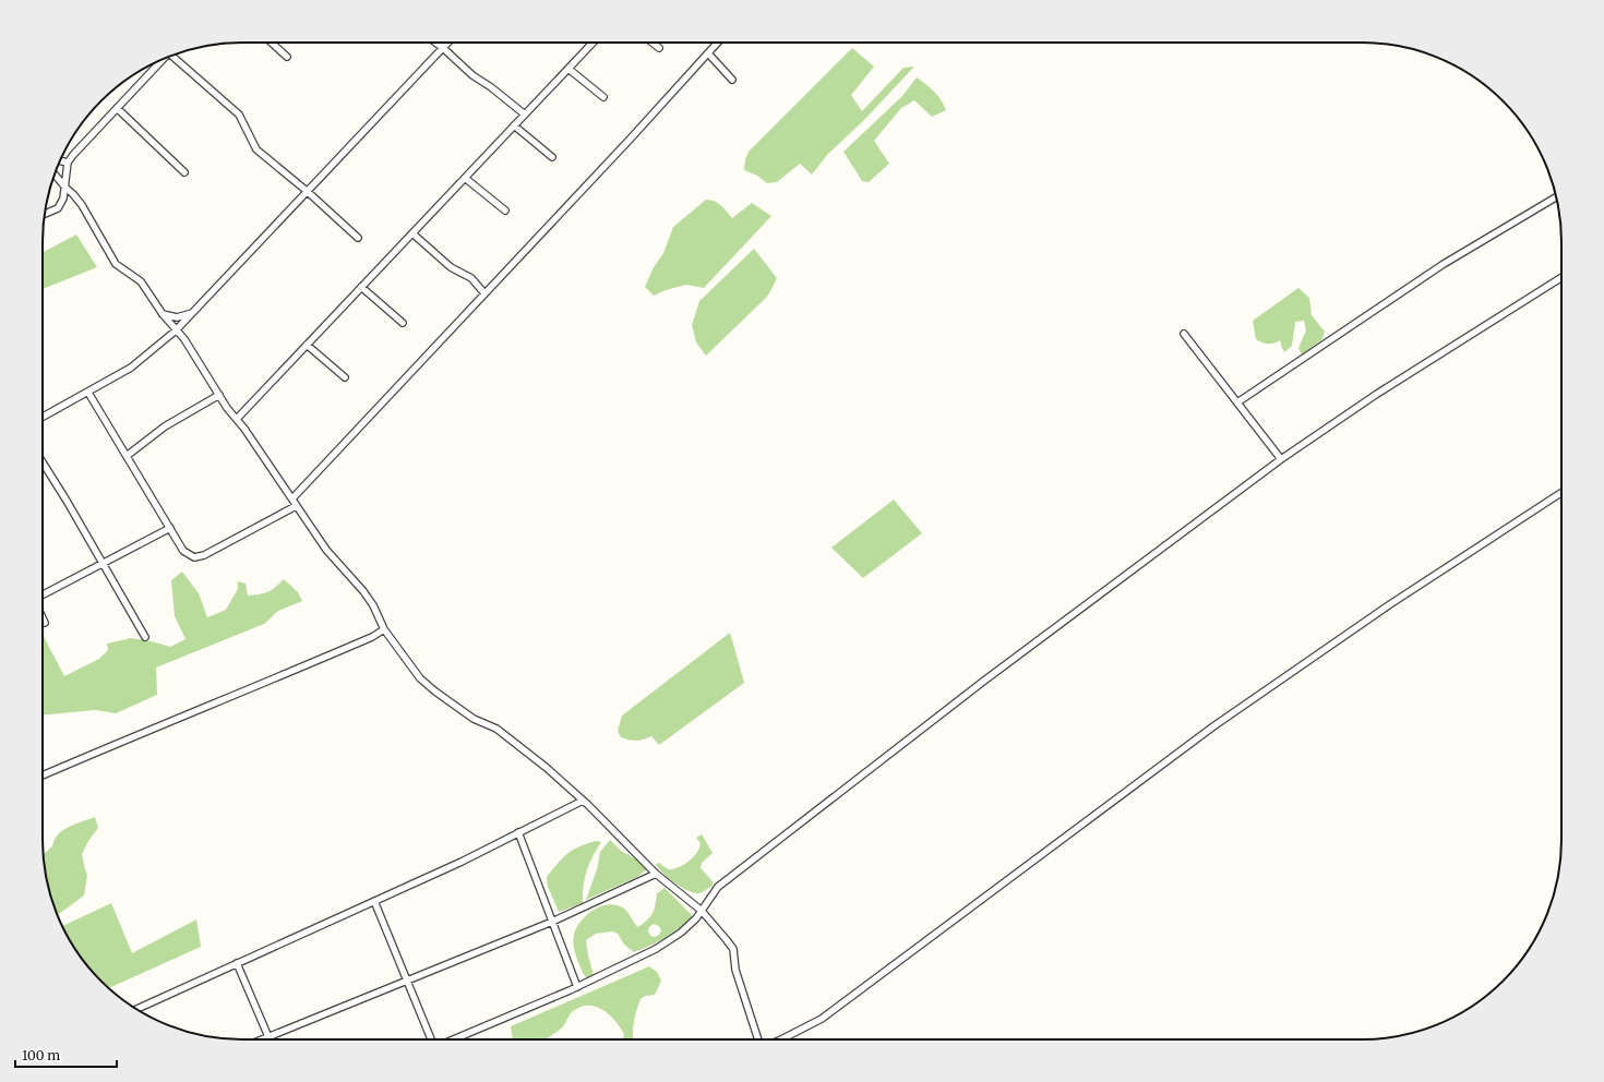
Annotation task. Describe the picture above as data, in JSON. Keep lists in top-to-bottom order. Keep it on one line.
{"scale_bar":"100 m"}
